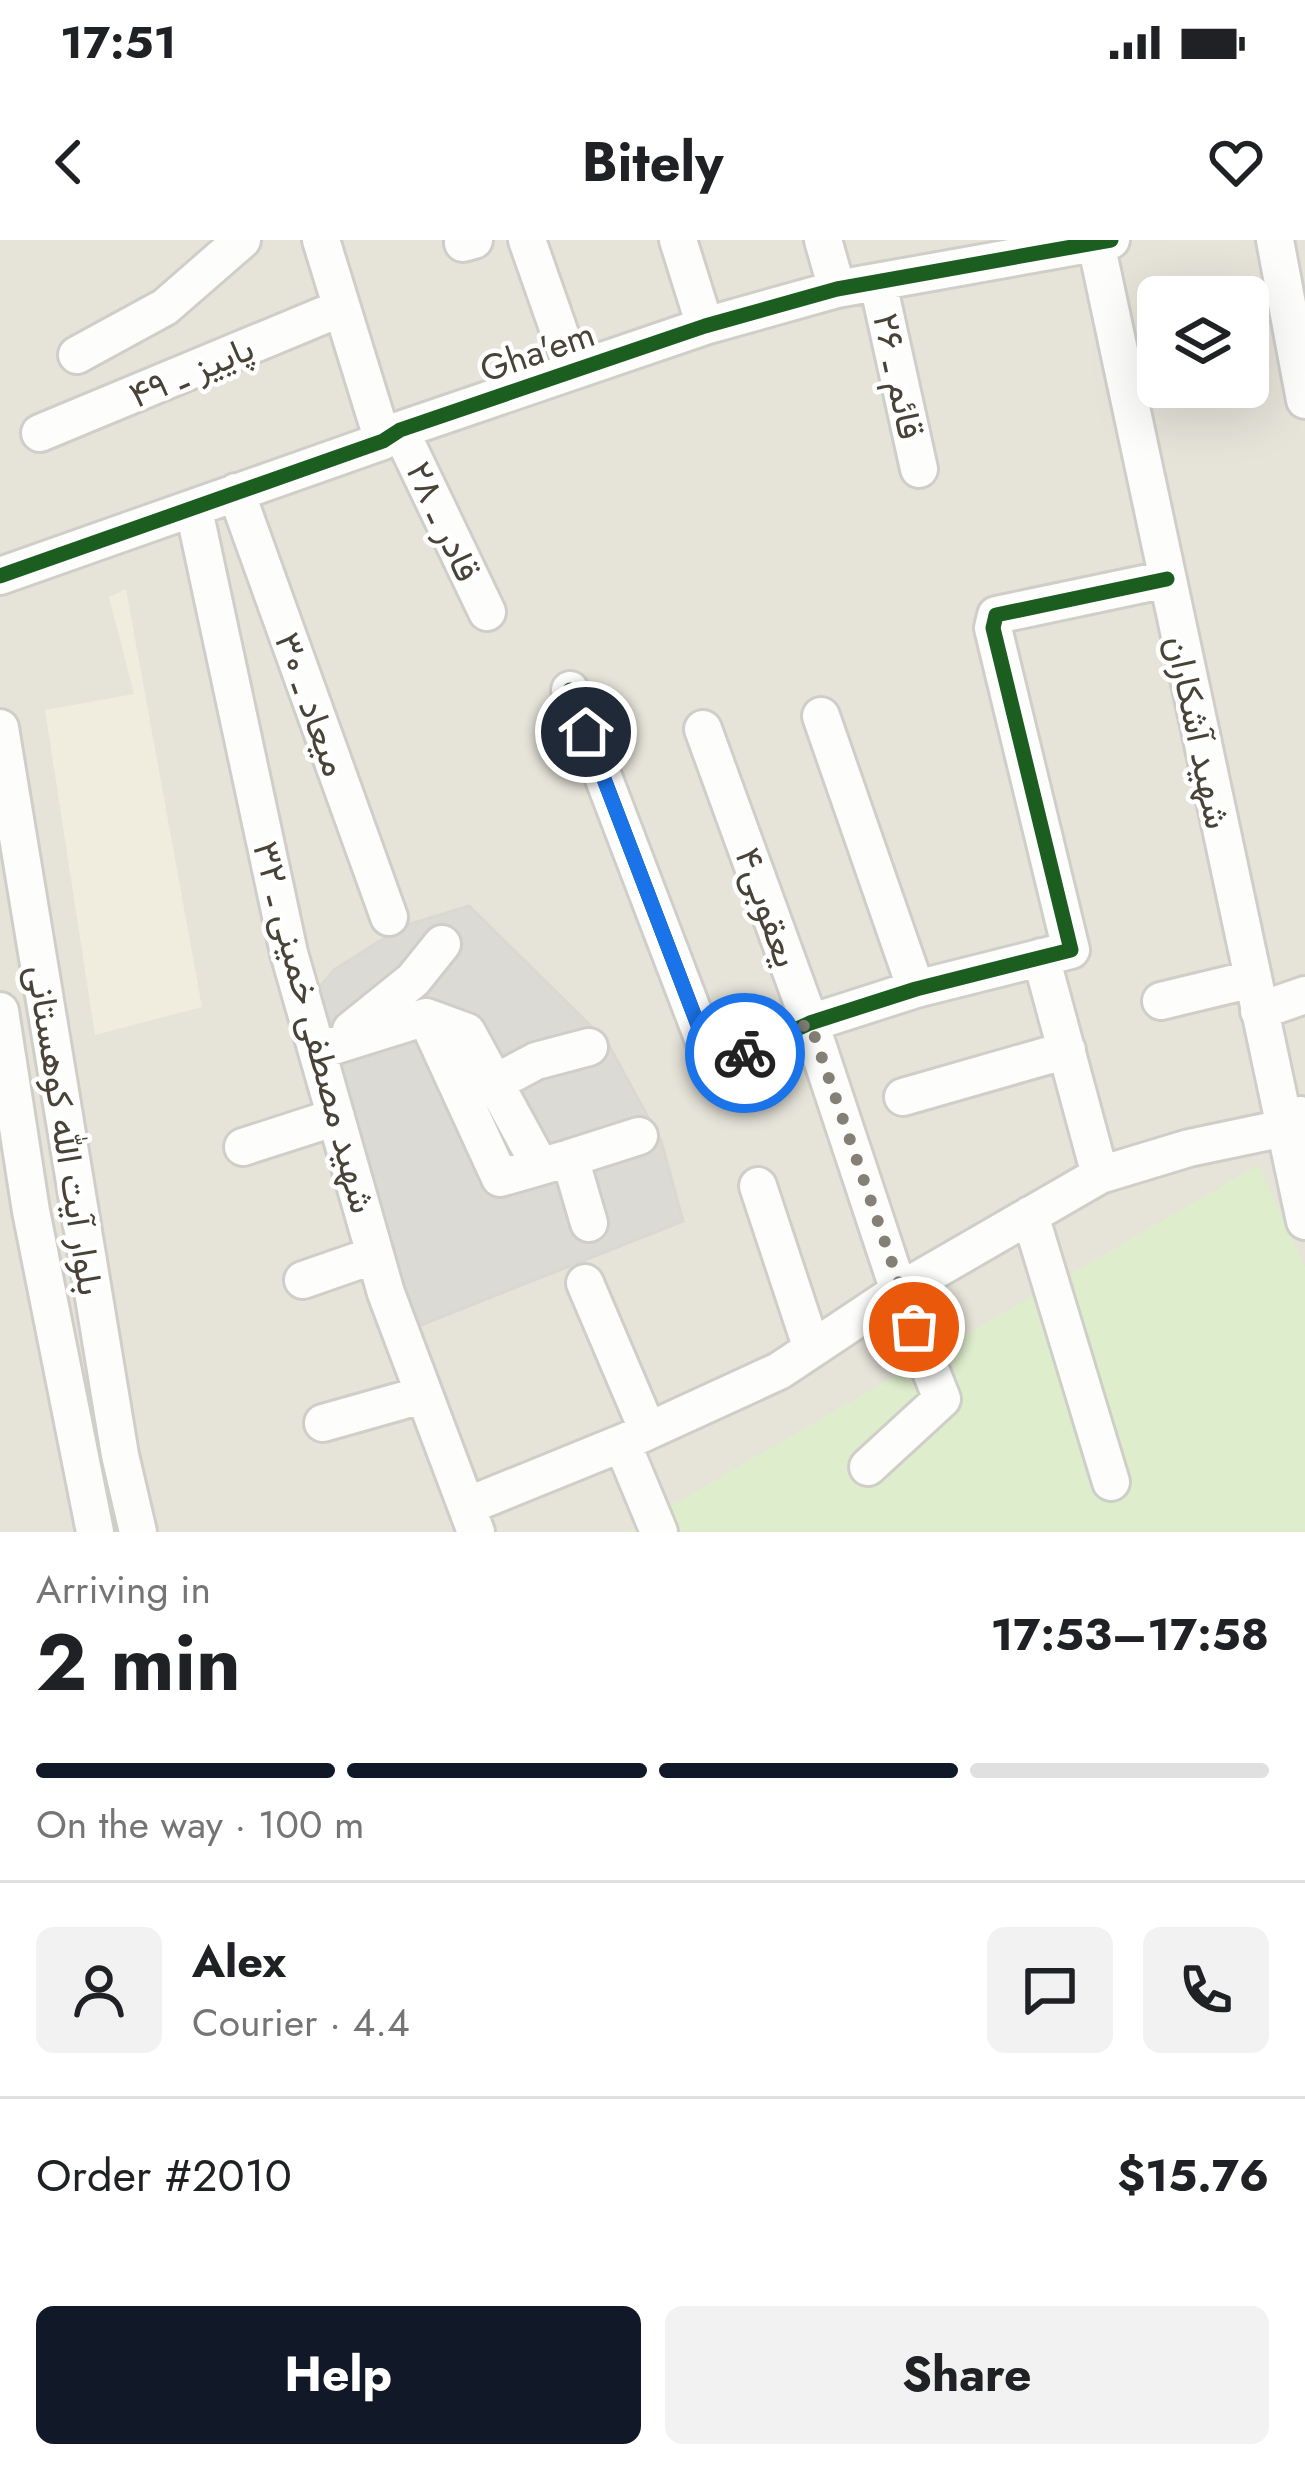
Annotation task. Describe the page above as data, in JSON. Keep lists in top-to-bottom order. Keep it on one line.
{"streets":{"street":["Gha'em","پاییز ـ ۴۹","قائم ـ ۲۶","قادر ـ ۲۸","میعاد ـ ۳۰","شهید آشکاران","یعقوبی۴","شهید مصطفی خمینی ـ ۳۲","بلوار آیت الله کوهستانی"]},"crossings":[["Gha'em","قائم ـ ۲۶"],["Gha'em","قادر ـ ۲۸"],["Gha'em","میعاد ـ ۳۰"],["Gha'em","شهید آشکاران"],["Gha'em","شهید مصطفی خمینی ـ ۳۲"]],"page":{"status":"17:51","header":"Bitely","heading":["2 min","Arriving in","17:53–17:58"],"panel":["Alex","Courier · 4.4","Order #2010","$15.76"],"bar":"On the way · 100 m","buttons":["Help","Share"]}}
